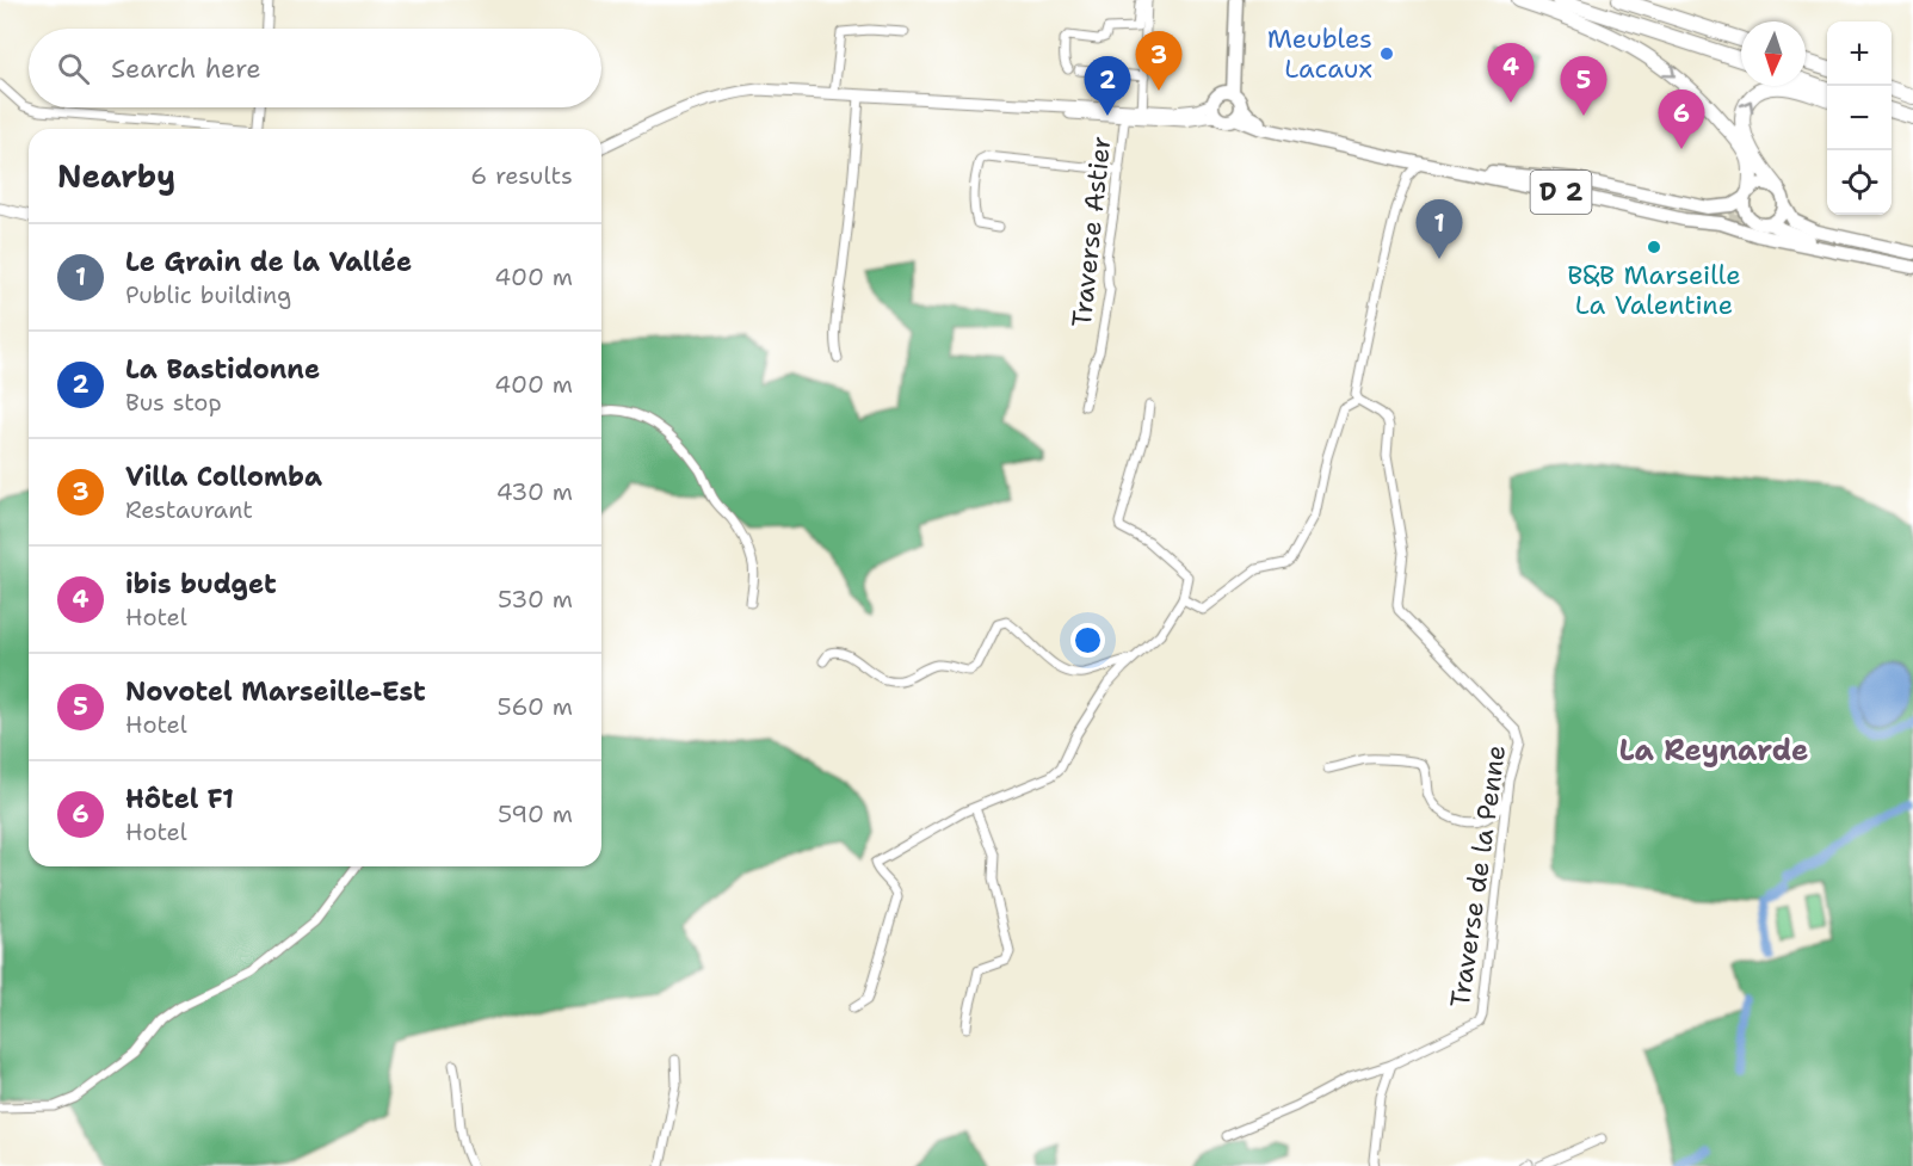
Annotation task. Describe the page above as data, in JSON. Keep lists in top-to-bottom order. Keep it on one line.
{"streets":{"main road":["D 2"],"street":["Traverse Astier","Traverse de la Penne"]},"districts":["La Reynarde"],"places":["Meubles Lacaux","B&B Marseille La Valentine"],"north":"bottom","page":{"map_buttons":["+","−"],"search":"Search here","pins":["3","4","2","5","6","1"],"heading":["Nearby","6 results"],"list":[{"mark":"1","name":"Le Grain de la Vallée","note":"Public building","value":"400 m"},{"mark":"2","name":"La Bastidonne","note":"Bus stop","value":"400 m"},{"mark":"3","name":"Villa Collomba","note":"Restaurant","value":"430 m"},{"mark":"4","name":"ibis budget","note":"Hotel","value":"530 m"},{"mark":"5","name":"Novotel Marseille-Est","note":"Hotel","value":"560 m"},{"mark":"6","name":"Hôtel F1","note":"Hotel","value":"590 m"}]}}
